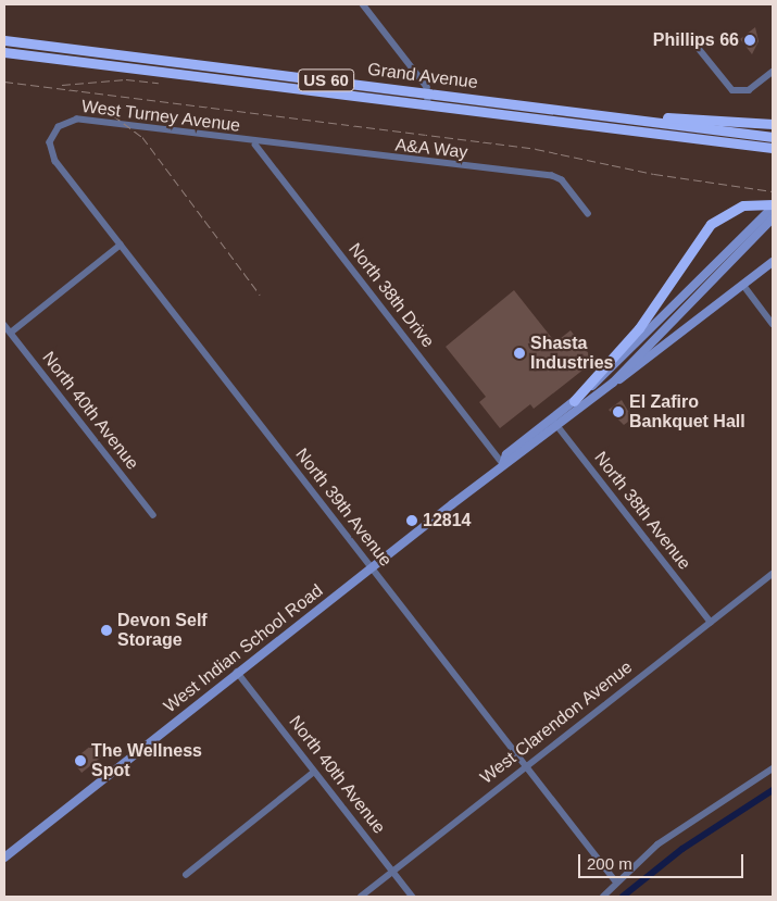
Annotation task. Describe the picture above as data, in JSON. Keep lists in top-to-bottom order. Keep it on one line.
{"streets":{"highway":["Grand Avenue","US 60"],"main road":["West Indian School Road"],"street":["West Turney Avenue","A&A Way","North 38th Drive","North 40th Avenue","North 39th Avenue","North 38th Avenue","West Clarendon Avenue"]},"crossings":[["West Turney Avenue","A&A Way"],["West Turney Avenue","North 38th Drive"],["West Turney Avenue","North 39th Avenue"],["A&A Way","North 38th Drive"],["North 38th Drive","West Indian School Road"],["North 40th Avenue","West Indian School Road"],["North 40th Avenue","West Clarendon Avenue"],["North 39th Avenue","West Indian School Road"],["North 39th Avenue","West Clarendon Avenue"],["North 38th Avenue","West Indian School Road"],["North 38th Avenue","West Clarendon Avenue"]],"places":["Phillips 66","Shasta Industries","El Zafiro Bankquet Hall","12814","Devon Self Storage","The Wellness Spot"],"scale_bar":"200 m"}
